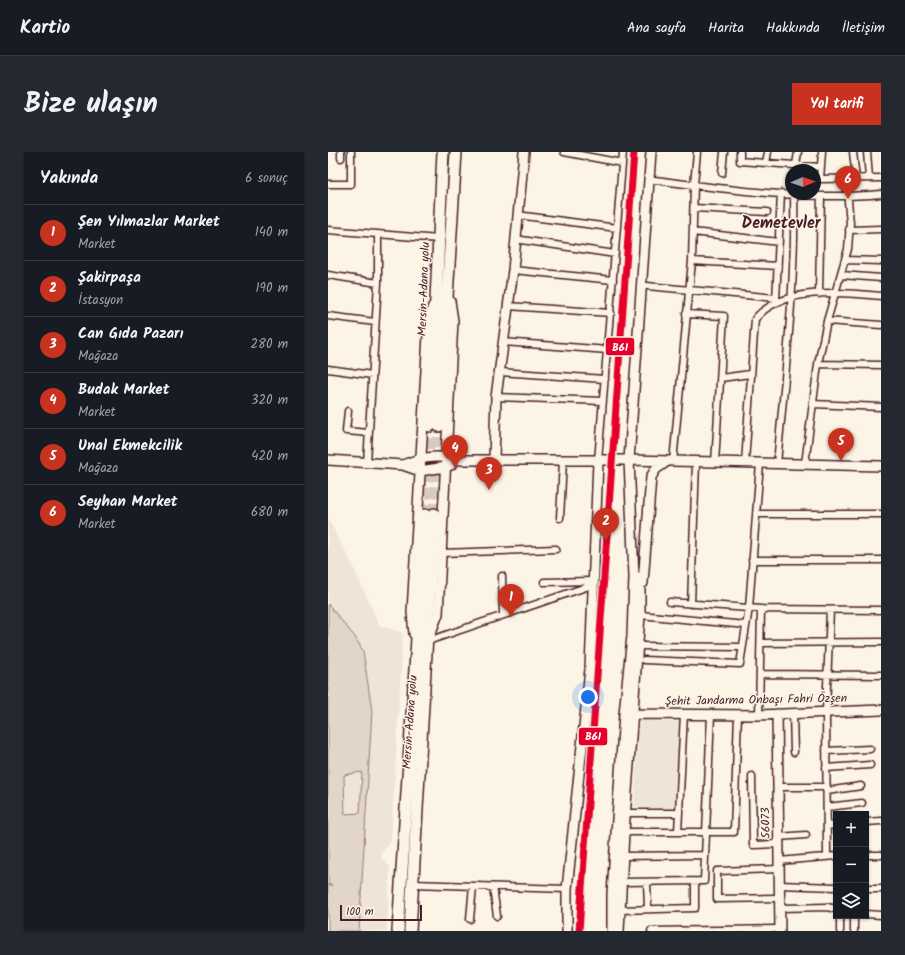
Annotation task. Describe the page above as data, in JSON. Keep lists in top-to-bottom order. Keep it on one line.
{"streets":{"highway":["Mersin-Adana yolu"],"main road":["Şehit Jandarma Onbaşı Fahri Özşen","56073"]},"crossings":[["Şehit Jandarma Onbaşı Fahri Özşen","56073"]],"districts":["Demetevler"],"lines":["transit line B61"],"scale_bar":"100 m","north":"right","page":{"header":"Kartio","nav":["Ana sayfa","Harita","Hakkında","İletişim"],"title":"Bize ulaşın","buttons":"Yol tarifi","heading":["Yakında","6 sonuç"],"pins":["6","5","4","3","2","1"],"list":[{"mark":"1","name":"Şen Yılmazlar Market","note":"Market","value":"140 m"},{"mark":"2","name":"Şakirpaşa","note":"İstasyon","value":"190 m"},{"mark":"3","name":"Can Gıda Pazarı","note":"Mağaza","value":"280 m"},{"mark":"4","name":"Budak Market","note":"Market","value":"320 m"},{"mark":"5","name":"Unal Ekmekcilik","note":"Mağaza","value":"420 m"},{"mark":"6","name":"Seyhan Market","note":"Market","value":"680 m"}],"map_buttons":["+","−"],"scale":"100 m"}}
